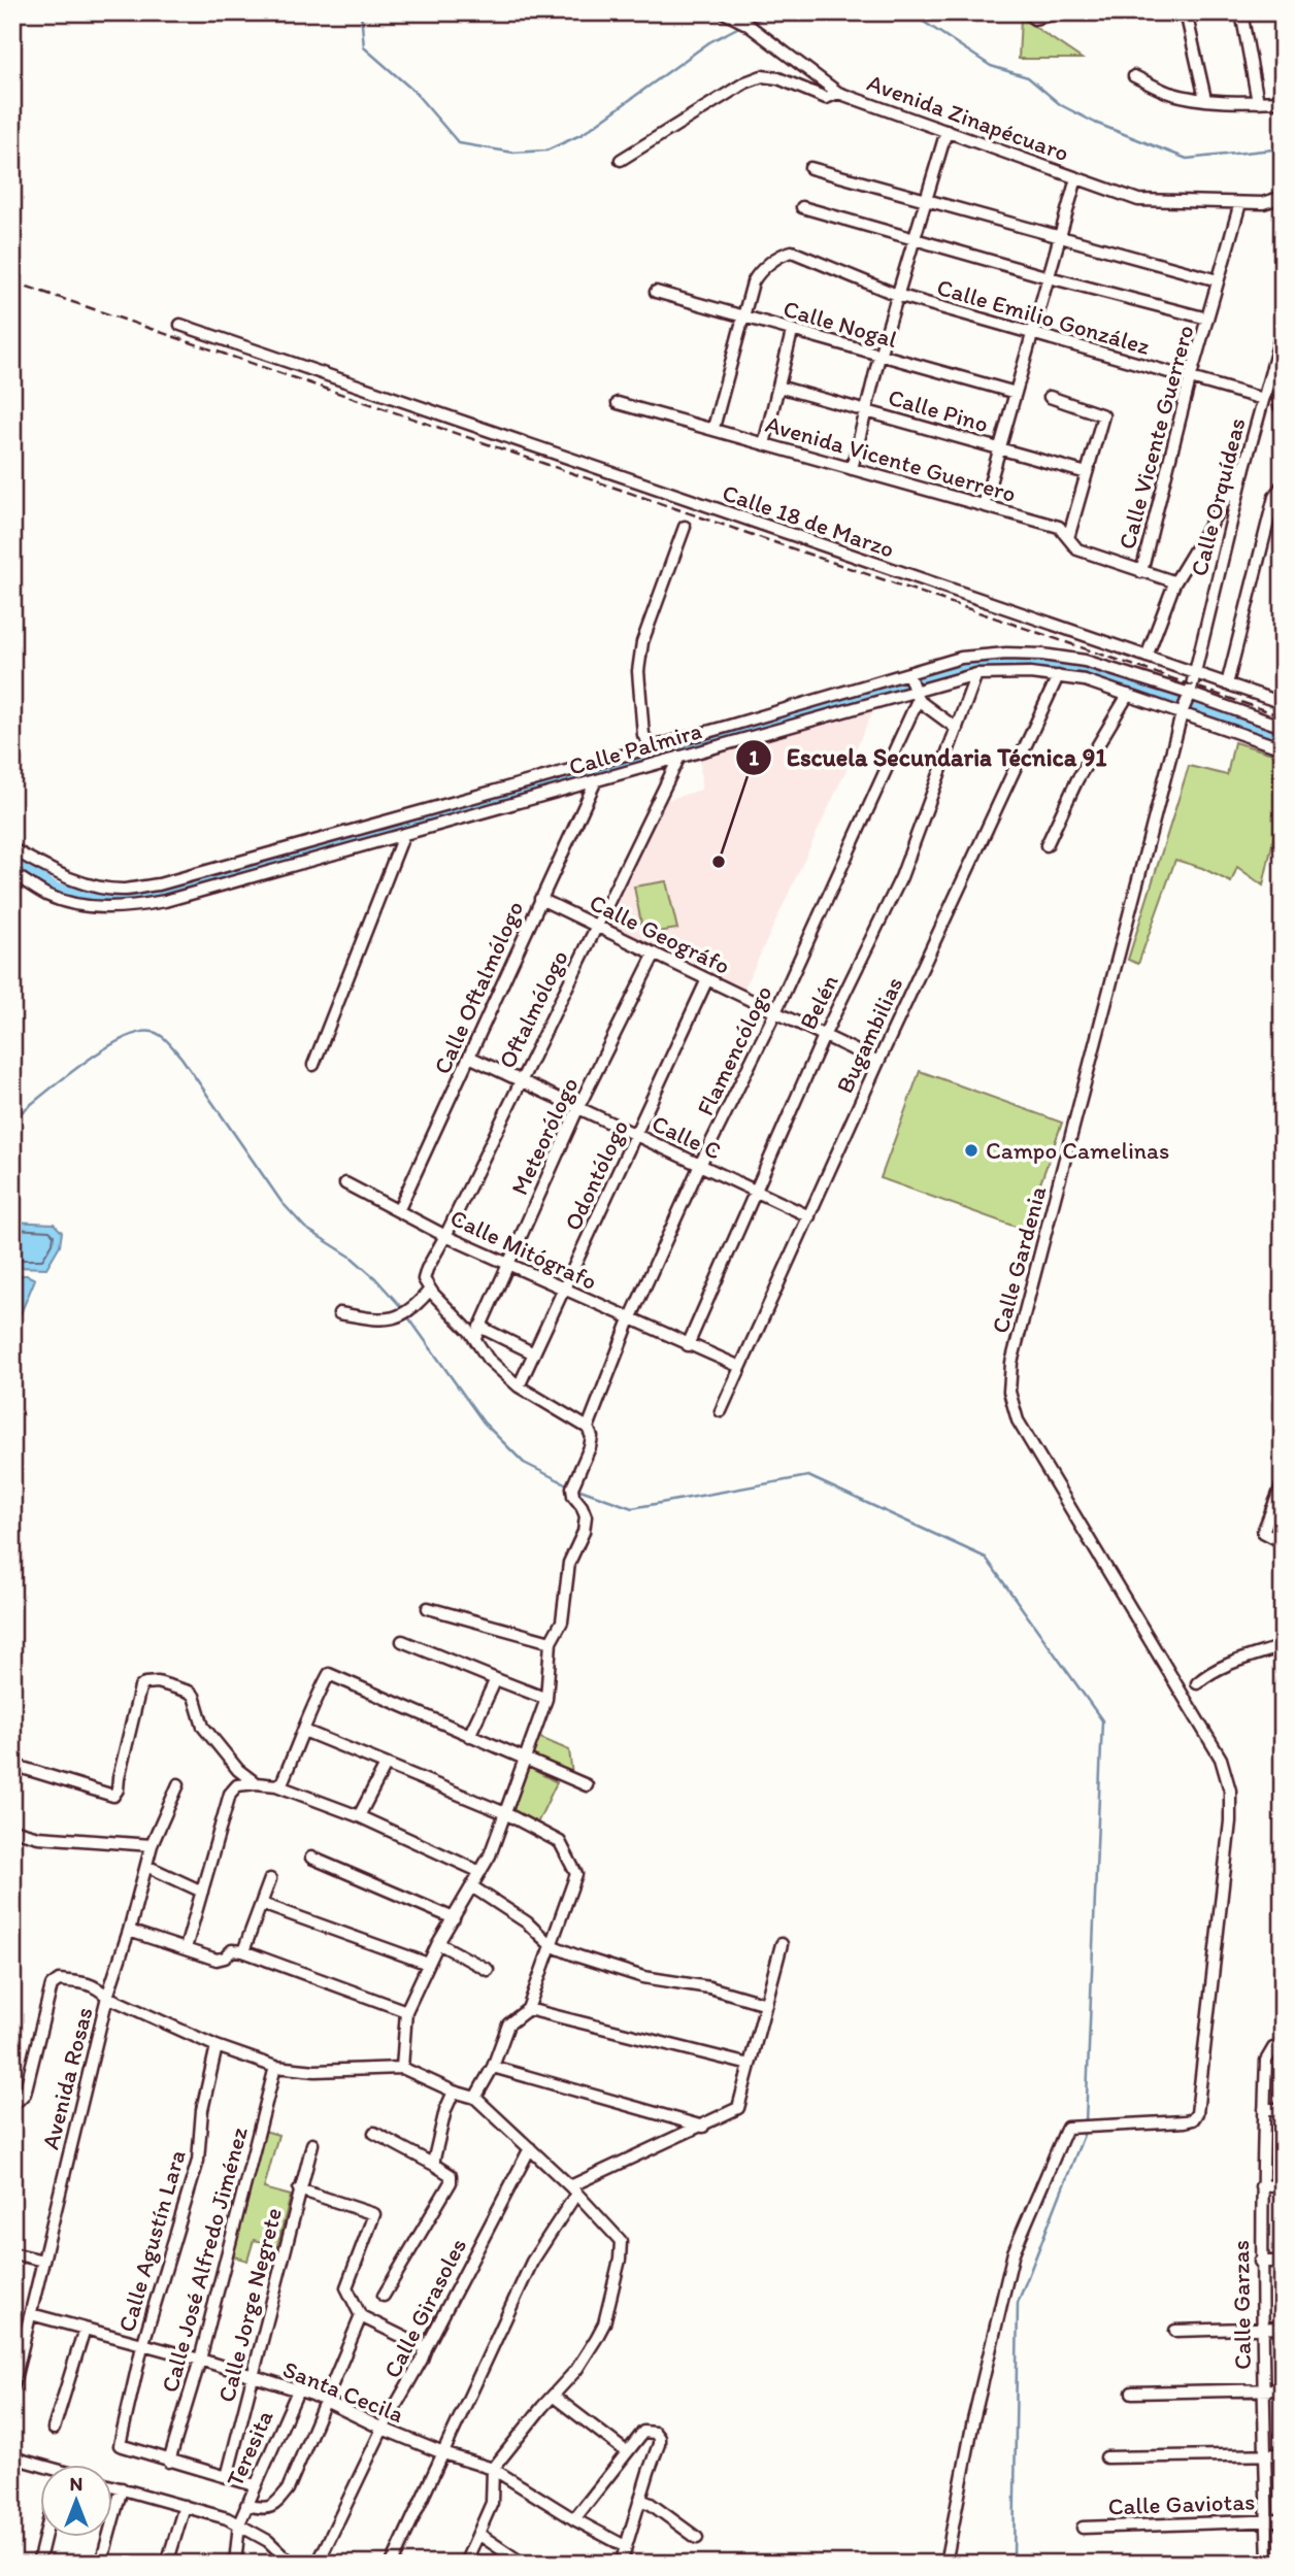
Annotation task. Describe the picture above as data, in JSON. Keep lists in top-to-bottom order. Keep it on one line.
{"streets":{"street":["Avenida Zinapécuaro","Calle Emilio González","Calle Nogal","Calle Pino","Calle Vicente Guerrero","Avenida Vicente Guerrero","Calle Orquídeas","Calle 18 de Marzo","Calle Palmira","Calle Geográfo","Calle Oftalmólogo","Belén","Oftalmólogo","Bugambilias","Flamencólogo","Meteorólogo","Calle C","Odontólogo","Calle Mitógrafo","Calle Gardenia","Avenida Rosas","Calle Agustín Lara","Calle José Alfredo Jiménez","Calle Jorge Negrete","Calle Garzas","Calle Girasoles","Santa Cecila","Teresita","Calle Gaviotas"]},"crossings":[["Avenida Zinapécuaro","Calle Vicente Guerrero"],["Calle Emilio González","Calle Nogal"],["Calle Emilio González","Calle Vicente Guerrero"],["Calle Emilio González","Calle Orquídeas"],["Calle Vicente Guerrero","Avenida Vicente Guerrero"],["Calle Orquídeas","Calle 18 de Marzo"],["Calle Orquídeas","Calle Gardenia"],["Calle Palmira","Calle Oftalmólogo"],["Calle Palmira","Belén"],["Calle Palmira","Oftalmólogo"],["Calle Palmira","Bugambilias"],["Calle Palmira","Flamencólogo"],["Calle Palmira","Calle Gardenia"],["Calle Geográfo","Calle Oftalmólogo"],["Calle Geográfo","Belén"],["Calle Geográfo","Oftalmólogo"],["Calle Geográfo","Bugambilias"],["Calle Geográfo","Flamencólogo"],["Calle Geográfo","Meteorólogo"],["Calle Geográfo","Odontólogo"],["Calle Oftalmólogo","Calle C"],["Calle Oftalmólogo","Calle Mitógrafo"],["Belén","Calle C"],["Belén","Calle Mitógrafo"],["Oftalmólogo","Calle C"],["Oftalmólogo","Calle Mitógrafo"],["Bugambilias","Calle C"],["Bugambilias","Calle Mitógrafo"],["Flamencólogo","Calle C"],["Flamencólogo","Calle Mitógrafo"],["Meteorólogo","Calle C"],["Meteorólogo","Calle Mitógrafo"],["Calle C","Odontólogo"],["Odontólogo","Calle Mitógrafo"],["Avenida Rosas","Santa Cecila"],["Calle Agustín Lara","Calle José Alfredo Jiménez"],["Calle Agustín Lara","Santa Cecila"],["Calle José Alfredo Jiménez","Santa Cecila"],["Calle Jorge Negrete","Santa Cecila"],["Calle Garzas","Calle Gaviotas"],["Calle Girasoles","Santa Cecila"],["Santa Cecila","Teresita"]],"places":["Escuela Secundaria Técnica 91","Campo Camelinas"],"north":"top"}
